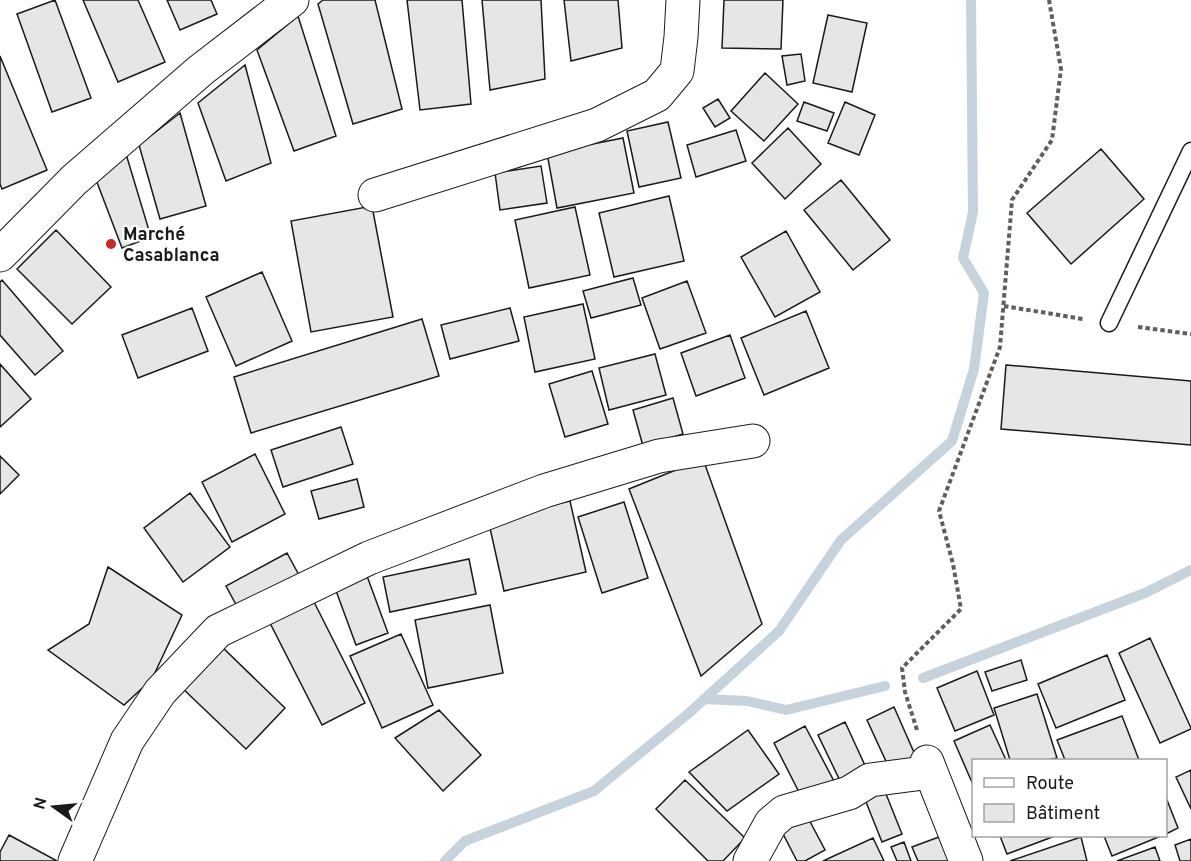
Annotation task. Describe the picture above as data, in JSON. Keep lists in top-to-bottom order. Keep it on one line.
{"places":["Marché Casablanca"],"legend":["Route","Bâtiment"],"north":"left"}
